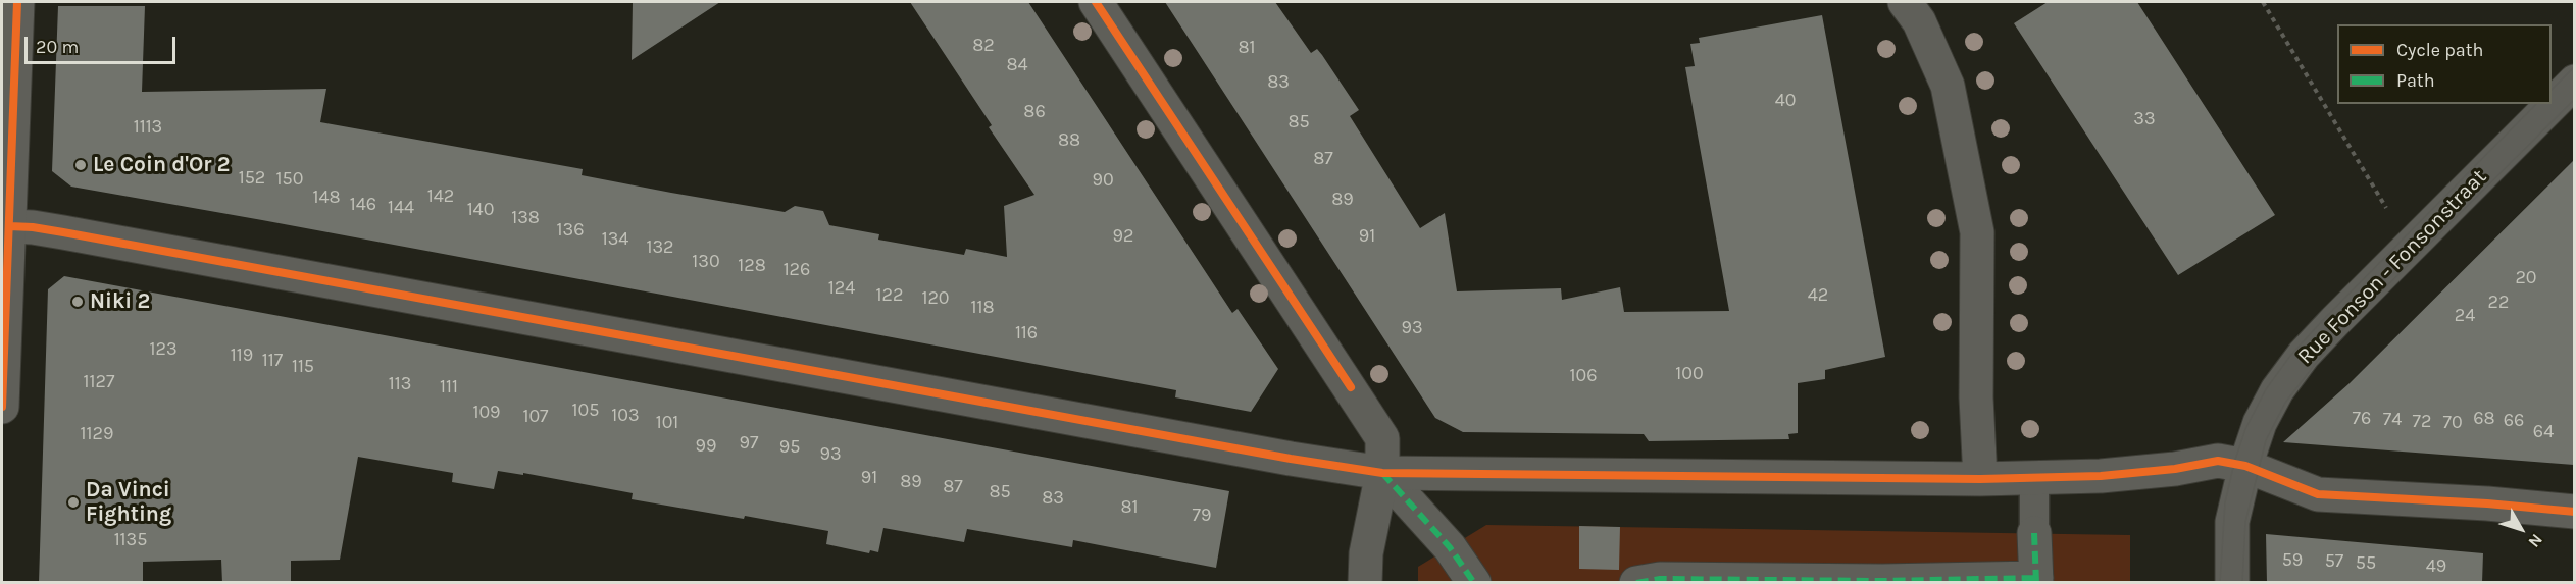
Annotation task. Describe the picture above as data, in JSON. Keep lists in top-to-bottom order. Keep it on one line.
{"streets":{"street":["Rue Fonson - Fonsonstraat"]},"places":["Le Coin d'Or 2","Niki 2","Da Vinci Fighting"],"house_numbers":["82","81","84","83","40","86","33","85","1113","88","87","152","150","90","142","148","89","146","144","140","138","136","92","91","134","132","130","128","126","20","124","122","42","120","22","118","24","93","116","123","119","117","115","100","106","1127","113","111","105","109","103","107","76","68","74","66","72","101","70","64","1129","97","99","95","93","91","89","87","85","83","81","79","1135","59","57","55","49"],"legend":["Cycle path","Path"],"scale_bar":"20 m","north":"bottom right"}
